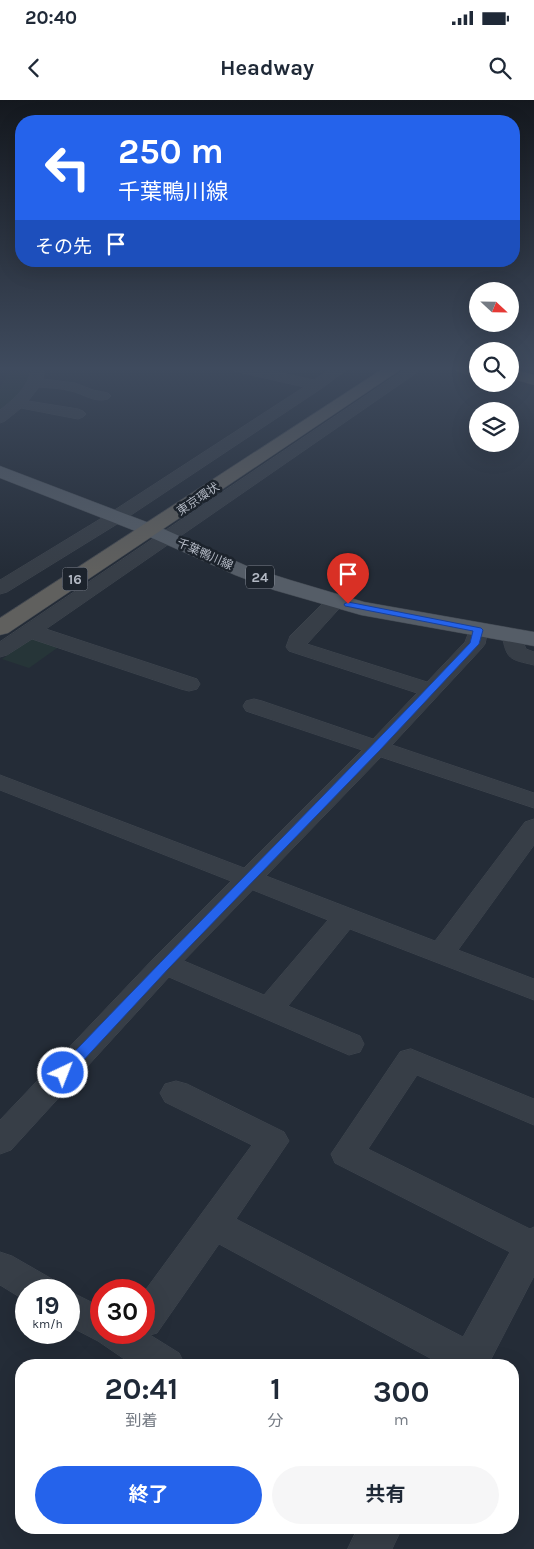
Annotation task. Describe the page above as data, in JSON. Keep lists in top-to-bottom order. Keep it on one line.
{"streets":{"highway":["東京環状","16"],"main road":["千葉鴨川線","24"]},"crossings":[["東京環状","千葉鴨川線"]],"north":"right","page":{"status":"20:40","header":"Headway","turn":["250 m","千葉鴨川線"],"then":"その先","speed":"19 km/h","limit":"30","eta":["20:41","到着","1","分","300","m"],"buttons":["終了","共有"]}}
